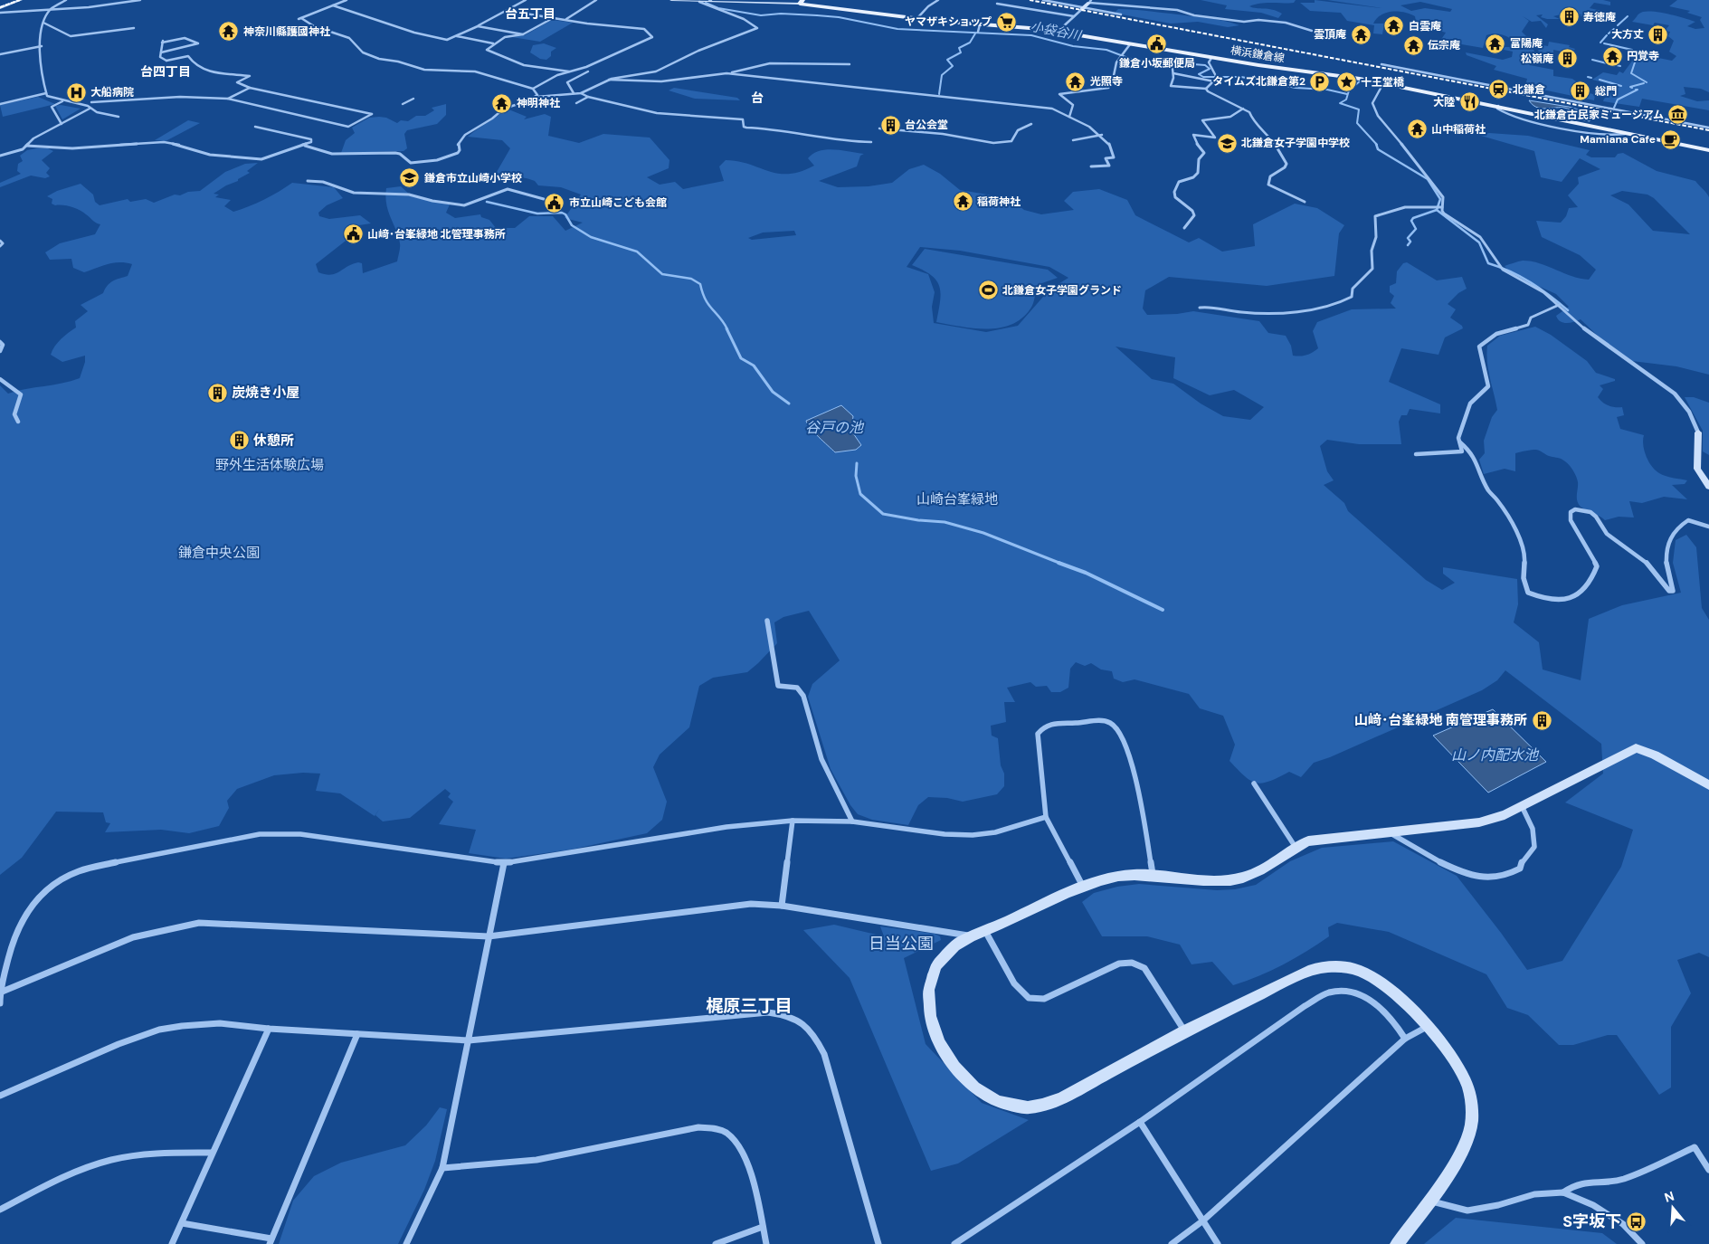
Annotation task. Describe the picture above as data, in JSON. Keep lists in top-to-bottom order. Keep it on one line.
{"streets":{"main road":["横浜鎌倉線"]},"districts":["台五丁目","台四丁目","台","梶原三丁目"],"water":["小袋谷川","谷戸の池","山ノ内配水池"],"parks":["野外生活体験広場","山崎台峯緑地","鎌倉中央公園","日当公園"],"places":{"building":["寿徳庵","大方丈","松嶺庵","総門","台公会堂","炭焼き小屋","休憩所","山﨑･台峯緑地 南管理事務所"],"supermarket":["ヤマザキショップ"],"temple":["白雲庵","神奈川縣護國神社","雲頂庵","富陽庵","伝宗庵","円覚寺","光照寺","神明神社","山中稲荷社","稲荷神社"],"public building":["鎌倉小坂郵便局","市立山崎こども会館","山﨑･台峯緑地 北管理事務所"],"parking":["タイムズ北鎌倉第2"],"place":["十王堂橋"],"station":["北鎌倉"],"hospital":["大船病院"],"restaurant":["大陸"],"museum":["北鎌倉古民家ミュージアム"],"cafe":["Mamiana Cafe"],"school or university":["北鎌倉女子学園中学校","鎌倉市立山崎小学校"],"sports":["北鎌倉女子学園グランド"],"bus stop":["S字坂下"]},"north":"top"}
